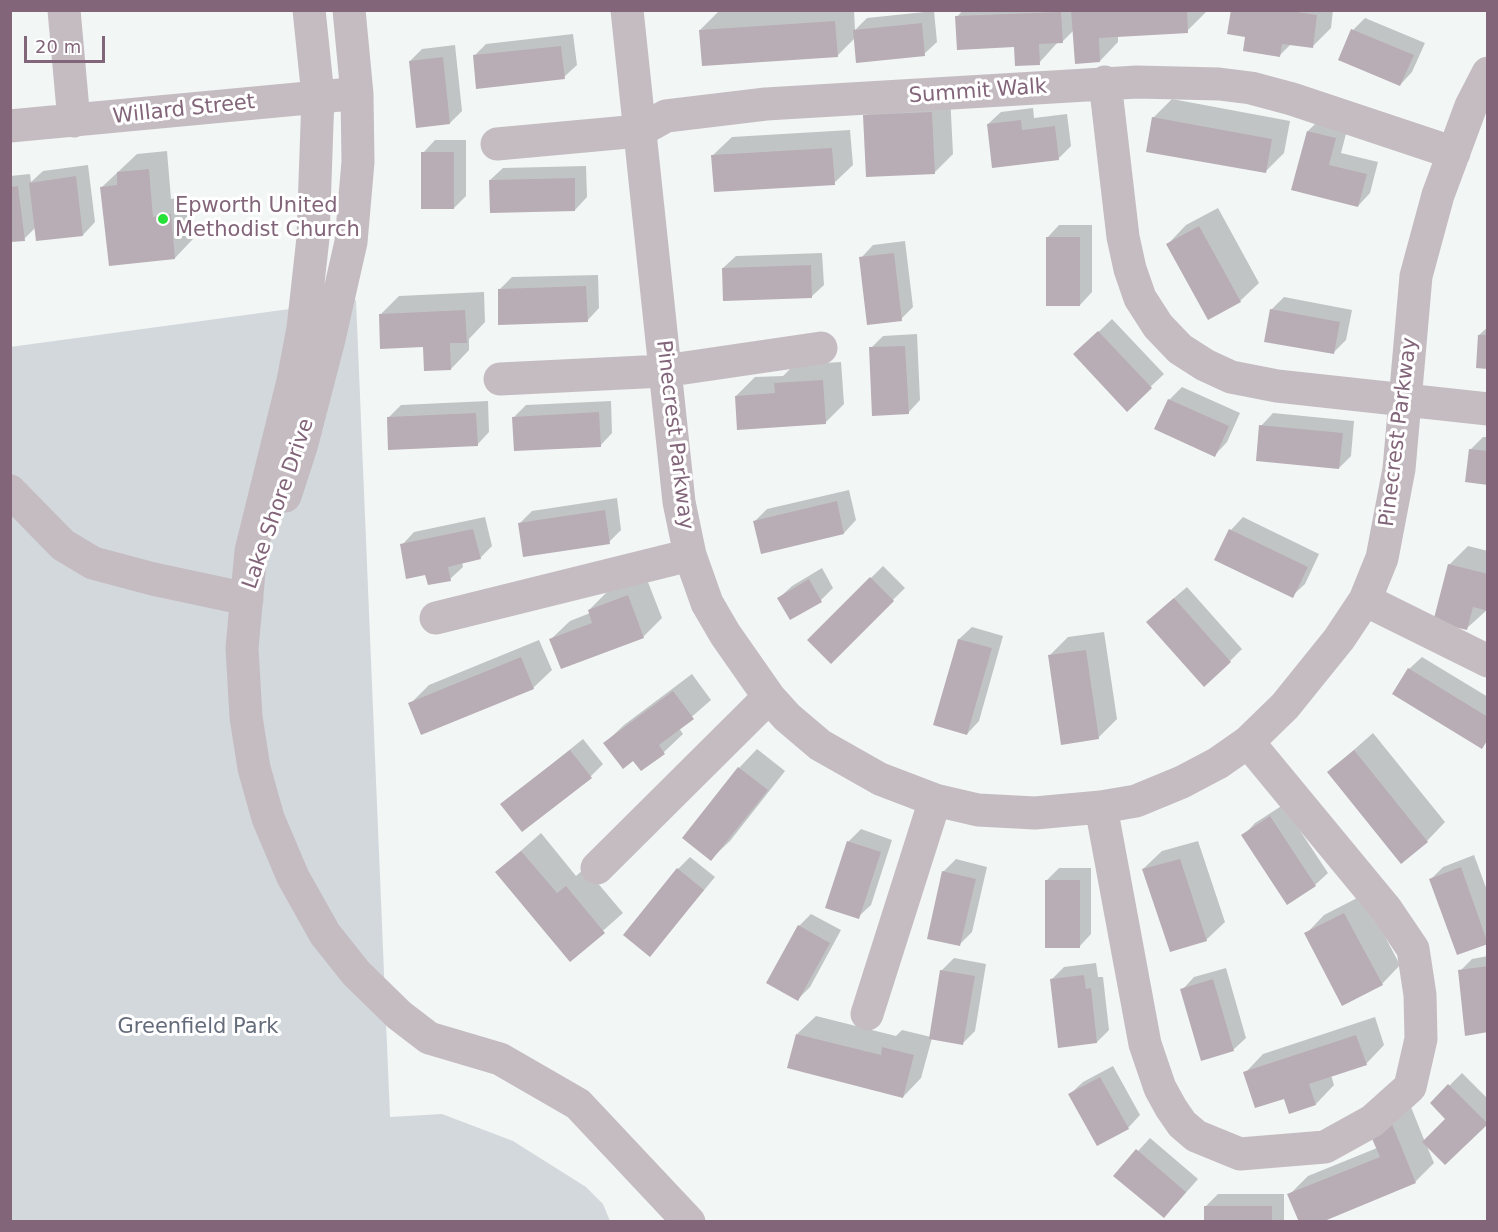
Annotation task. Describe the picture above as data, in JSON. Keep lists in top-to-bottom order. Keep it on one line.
{"streets":{"street":["Summit Walk","Willard Street","Pinecrest Parkway","Lake Shore Drive"]},"crossings":[["Summit Walk","Pinecrest Parkway"],["Willard Street","Lake Shore Drive"]],"parks":["Greenfield Park"],"places":["Epworth United Methodist Church"],"scale_bar":"20 m"}
